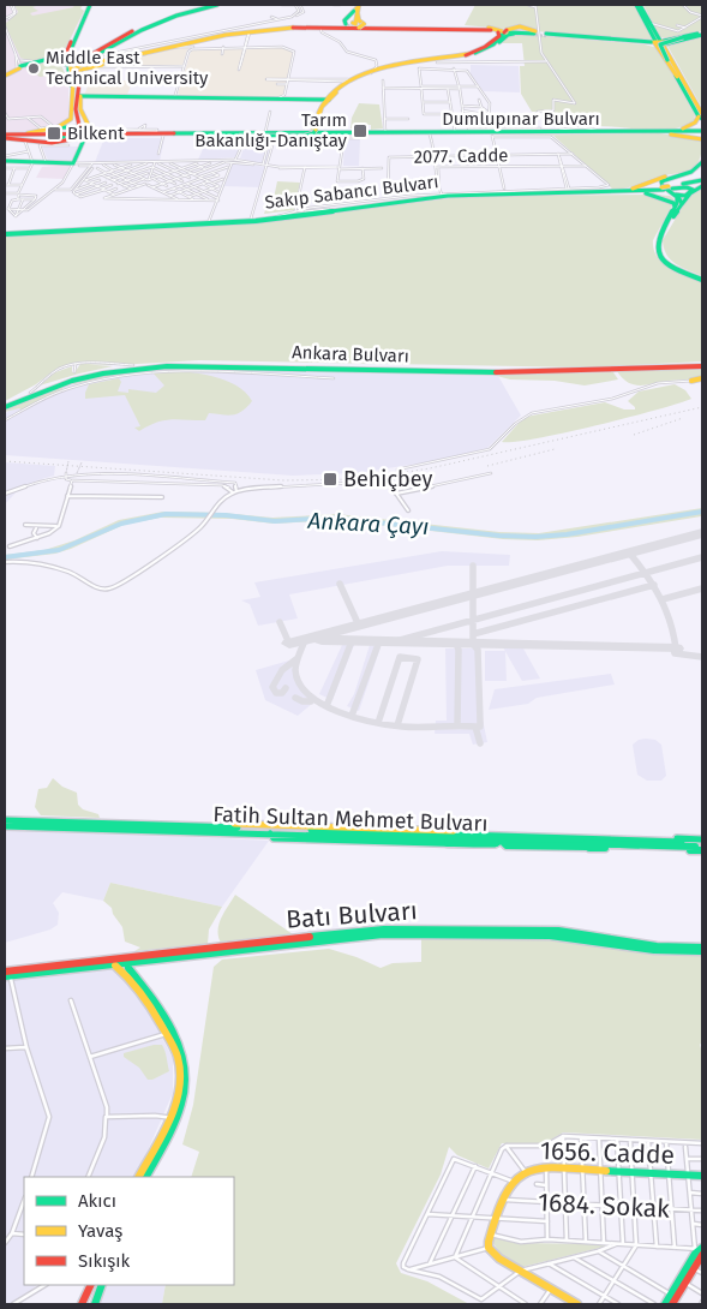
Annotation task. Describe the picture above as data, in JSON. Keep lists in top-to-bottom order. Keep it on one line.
{"streets":{"main road":["Dumlupınar Bulvarı","Sakıp Sabancı Bulvarı","Ankara Bulvarı","Fatih Sultan Mehmet Bulvarı","Batı Bulvarı","1656. Cadde"],"street":["2077. Cadde","1684. Sokak"]},"crossings":[["1656. Cadde","1684. Sokak"]],"water":["Ankara Çayı"],"places":{"other":["Middle East Technical University"],"transit":["Tarım Bakanlığı-Danıştay","Bilkent","Behiçbey"]},"legend":["Akıcı","Yavaş","Sıkışık"]}
